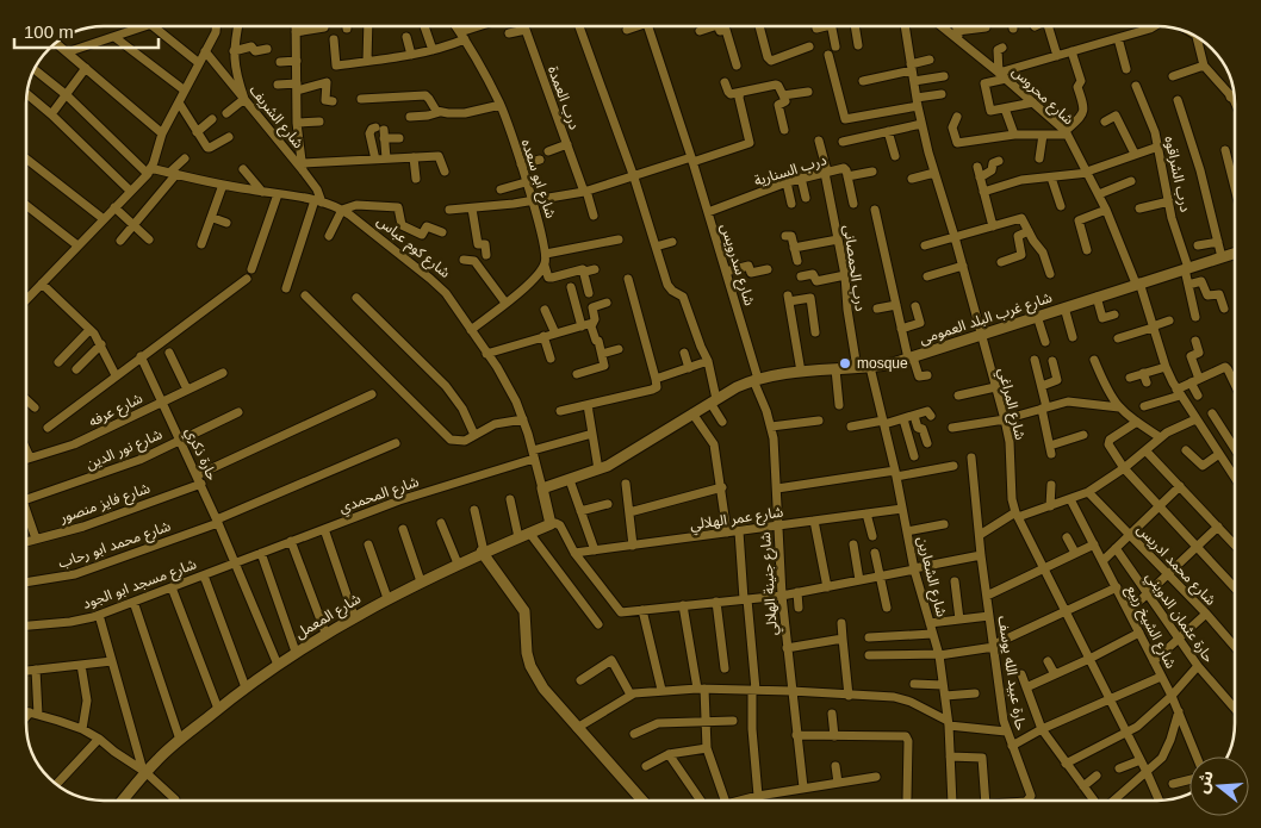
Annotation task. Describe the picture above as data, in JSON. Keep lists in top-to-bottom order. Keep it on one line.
{"streets":{"street":["شارع محروس","درب العمدة","شارع الشريف","درب السنارية","درب الشراقوه","شارع ابو سعده","شارع كوم عباس","شارع سدرويس","درب الحمصانى","شارع غرب البلد العمومى","شارع المراغي","شارع عرفه","شارع نور الدين","حارة ذكري","شارع المحمدي","شارع فايز منصور","شارع عمر الهلالي","شارع محمد ابو رحاب","شارع محمد ادريس","شارع الشعارين","شارع مسجد ابو الجود","شارع جنينة الهلالي","شارع المعمل","حارة عثمان الدويني","شارع الشيخ ربيع","حارة عبيد الله يوسف"]},"crossings":[["شارع محروس","شارع غرب البلد العمومى"],["شارع الشريف","شارع كوم عباس"],["درب السنارية","شارع سدرويس"],["درب السنارية","درب الحمصانى"],["درب الشراقوه","شارع غرب البلد العمومى"],["شارع كوم عباس","شارع غرب البلد العمومى"],["شارع كوم عباس","شارع المحمدي"],["شارع كوم عباس","شارع المعمل"],["شارع سدرويس","شارع غرب البلد العمومى"],["شارع سدرويس","شارع جنينة الهلالي"],["درب الحمصانى","شارع غرب البلد العمومى"],["شارع غرب البلد العمومى","شارع المراغي"],["شارع غرب البلد العمومى","شارع الشعارين"],["شارع غرب البلد العمومى","شارع جنينة الهلالي"],["شارع عرفه","حارة ذكري"],["شارع نور الدين","حارة ذكري"],["حارة ذكري","شارع المحمدي"],["حارة ذكري","شارع فايز منصور"],["حارة ذكري","شارع محمد ابو رحاب"],["حارة ذكري","شارع مسجد ابو الجود"],["حارة ذكري","شارع المعمل"],["شارع المحمدي","شارع مسجد ابو الجود"],["شارع عمر الهلالي","شارع الشعارين"],["شارع عمر الهلالي","شارع جنينة الهلالي"],["شارع الشعارين","حارة عبيد الله يوسف"]],"places":["mosque"],"scale_bar":"100 m","north":"left"}
